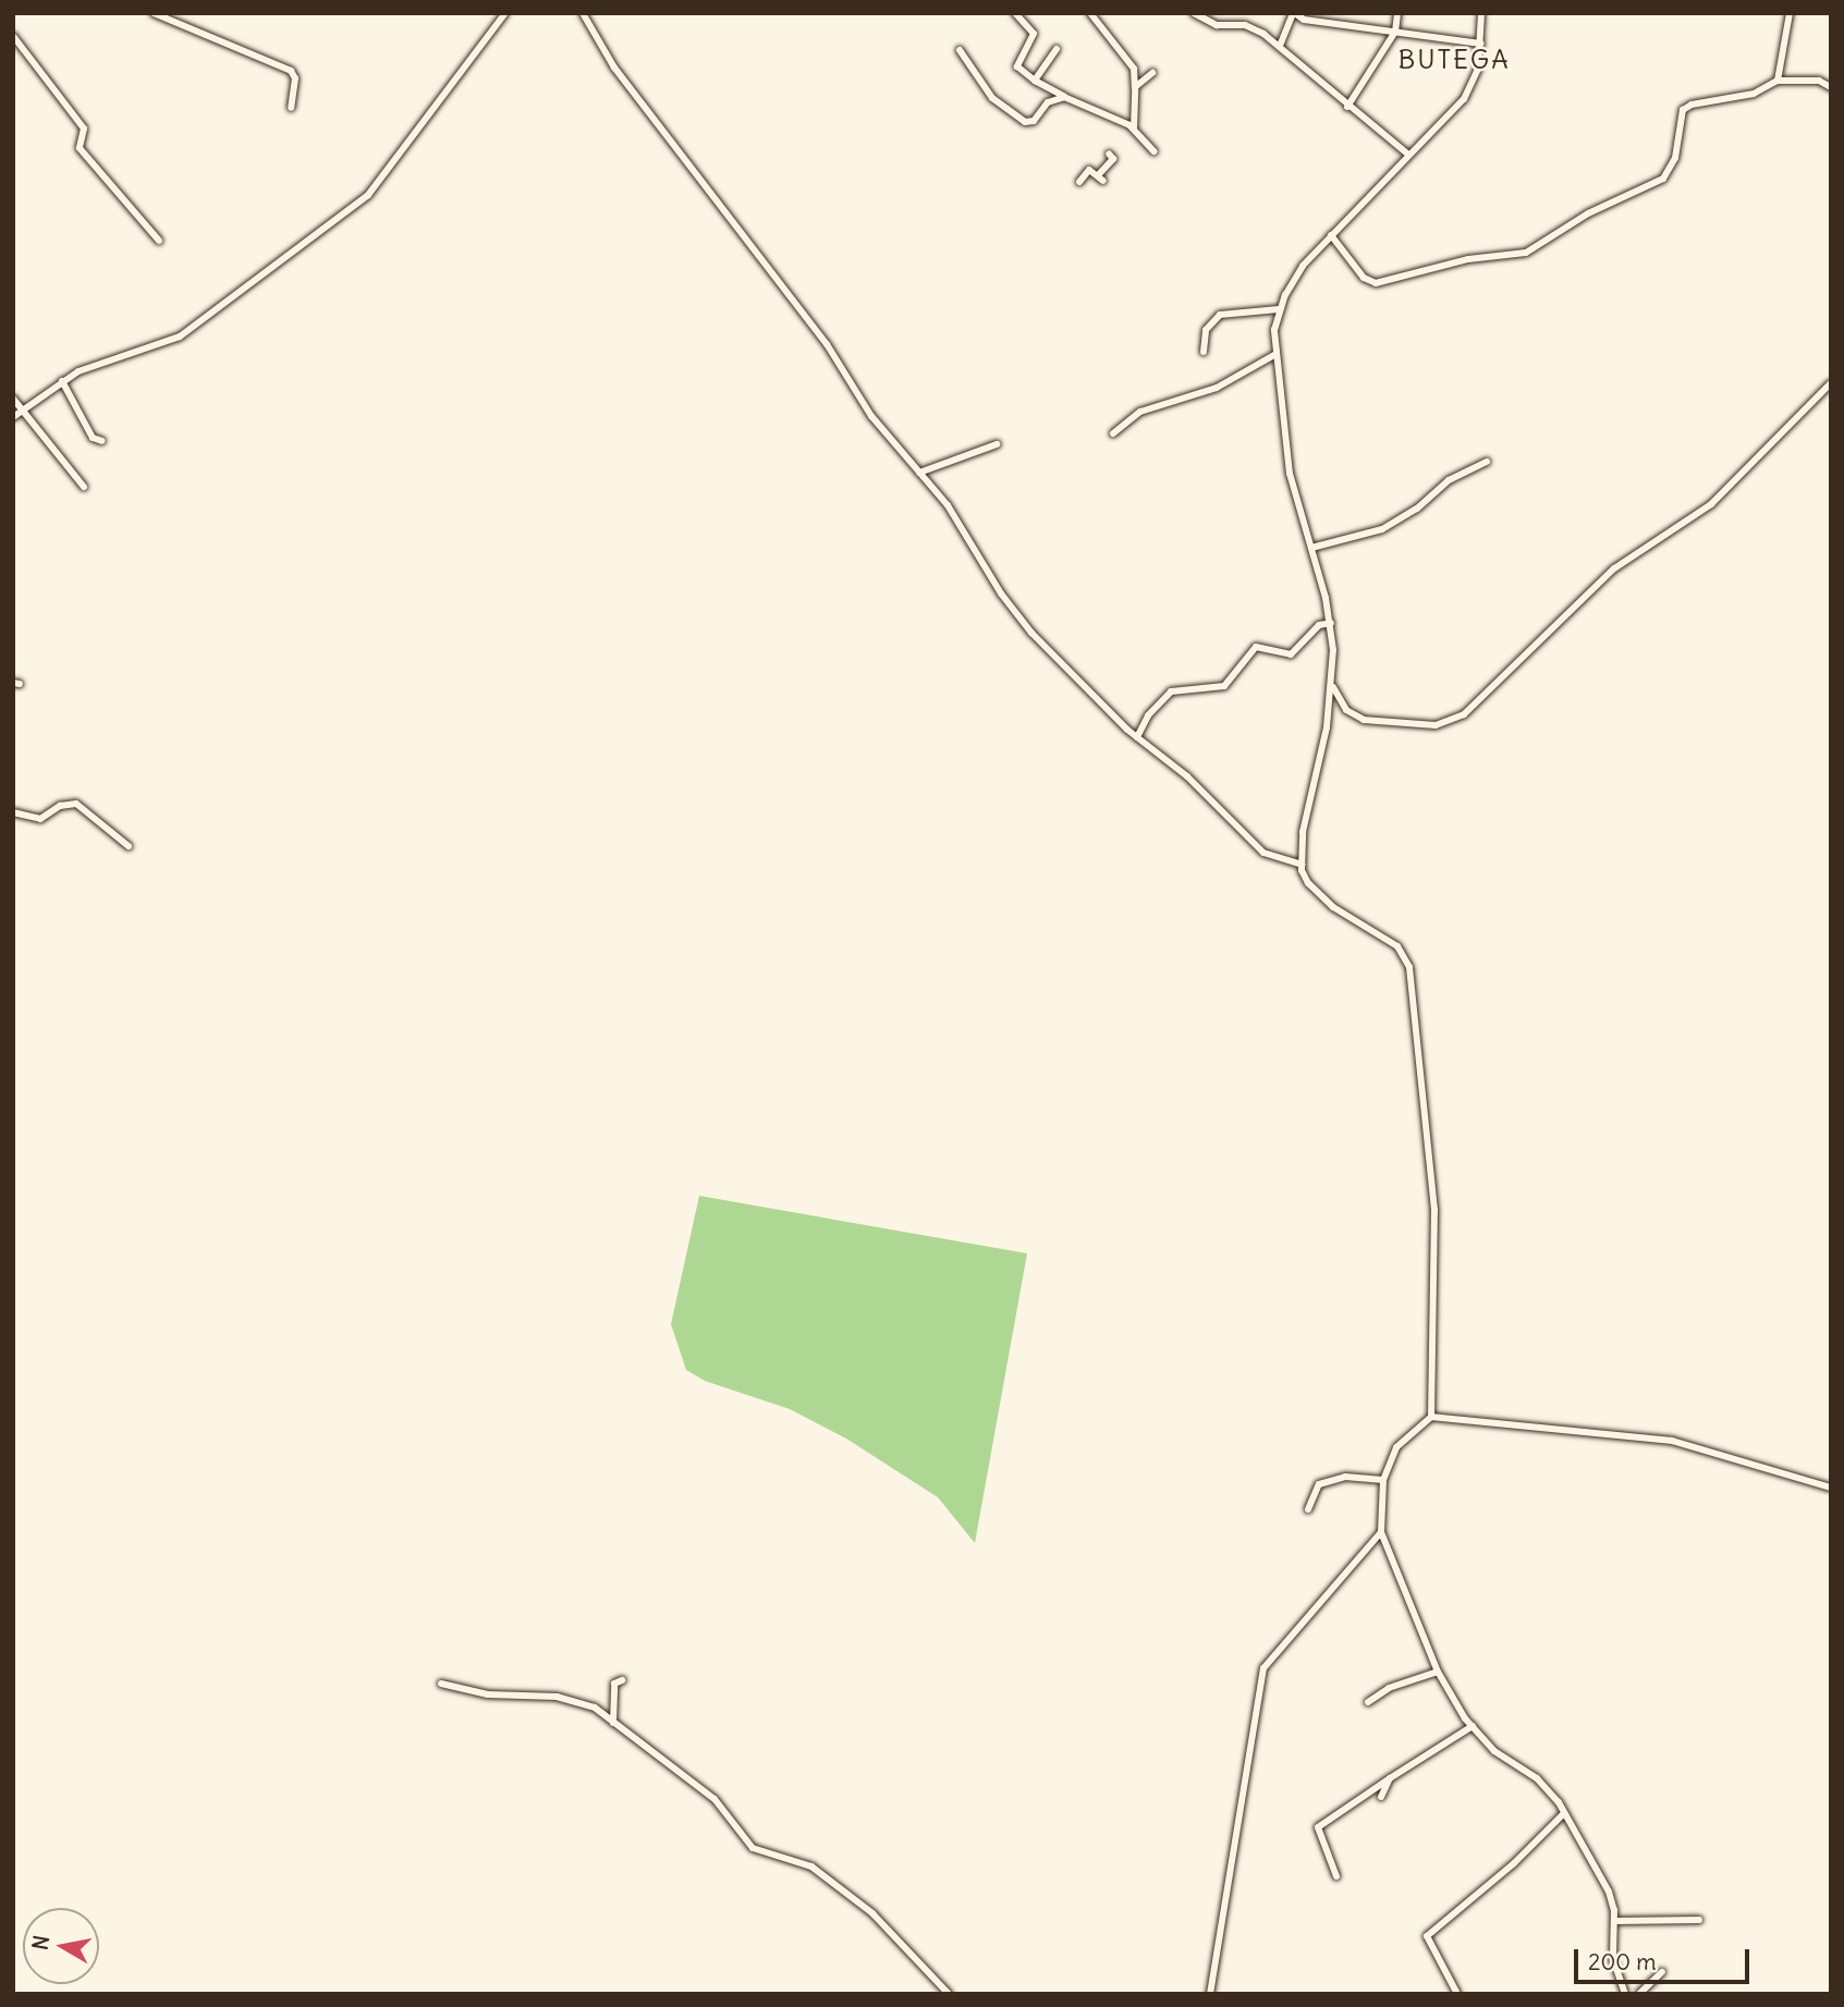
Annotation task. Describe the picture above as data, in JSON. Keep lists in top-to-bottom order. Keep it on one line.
{"districts":["BUTEGA"],"scale_bar":"200 m","north":"left"}
